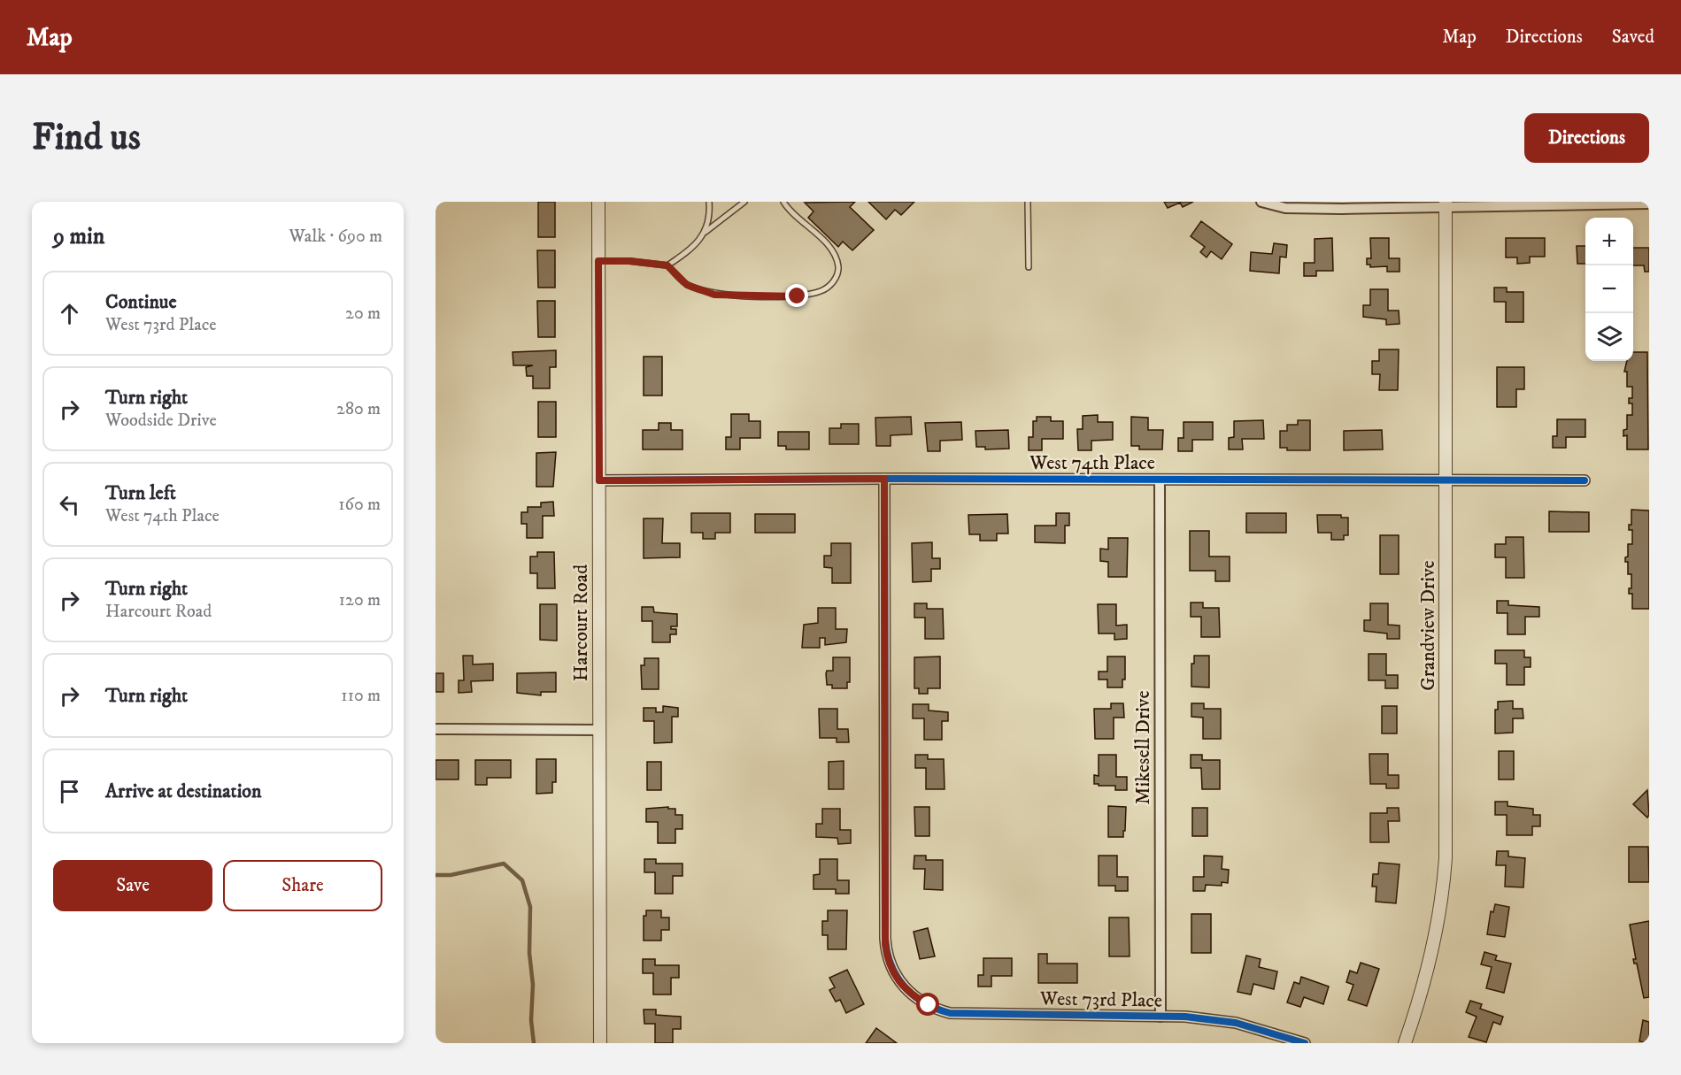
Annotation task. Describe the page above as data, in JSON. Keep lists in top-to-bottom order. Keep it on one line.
{"streets":{"street":["West 74th Place","Harcourt Road","Grandview Drive","Mikesell Drive","West 73rd Place"]},"crossings":[["West 74th Place","Harcourt Road"],["West 74th Place","Grandview Drive"],["West 74th Place","Mikesell Drive"],["West 74th Place","West 73rd Place"],["Mikesell Drive","West 73rd Place"]],"page":{"header":"Map","nav":["Map","Directions","Saved"],"buttons":["Directions",["Save","Share"]],"title":"Find us","heading":["9 min","Walk · 690 m"],"map_buttons":["+","−"],"list":[["Continue","West 73rd Place","20 m"],["Turn right","Woodside Drive","280 m"],["Turn left","West 74th Place","160 m"],["Turn right","Harcourt Road","120 m"],["Turn right","110 m"],"Arrive at destination"]}}
